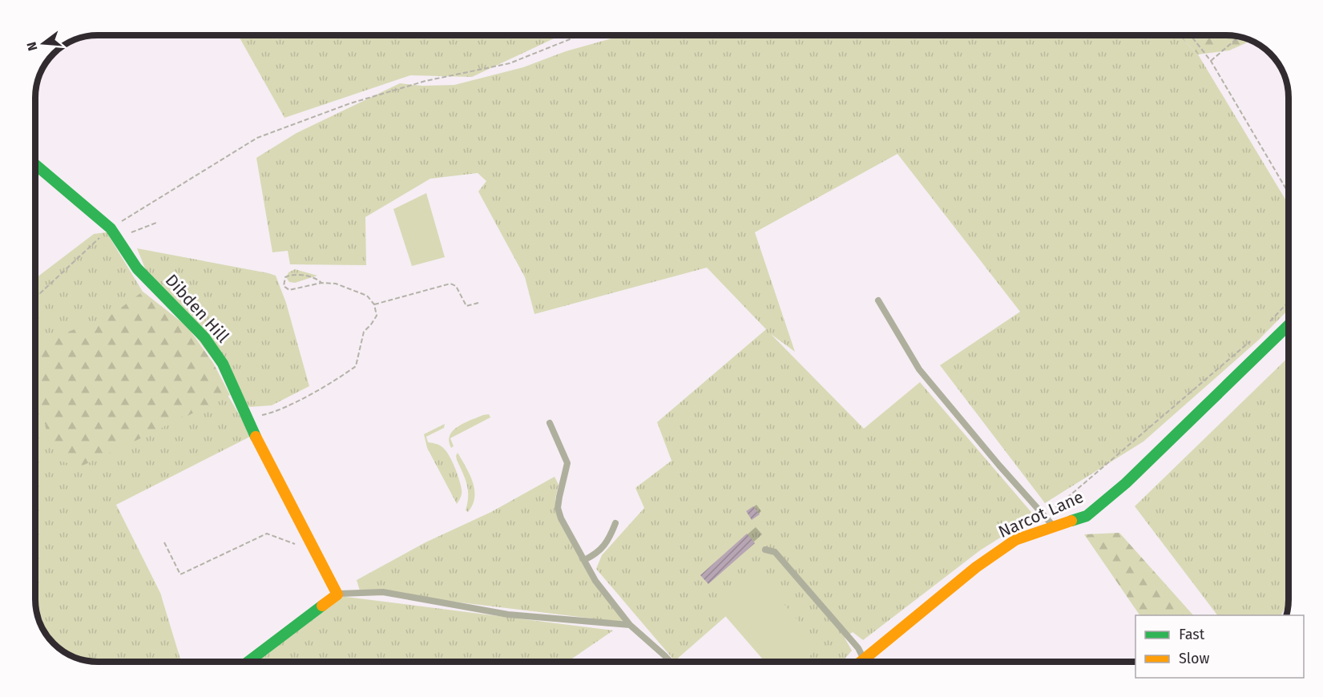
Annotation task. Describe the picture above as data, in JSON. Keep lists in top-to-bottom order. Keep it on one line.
{"streets":{"street":["Dibden Hill","Narcot Lane"]},"legend":["Fast","Slow"],"north":"left"}
